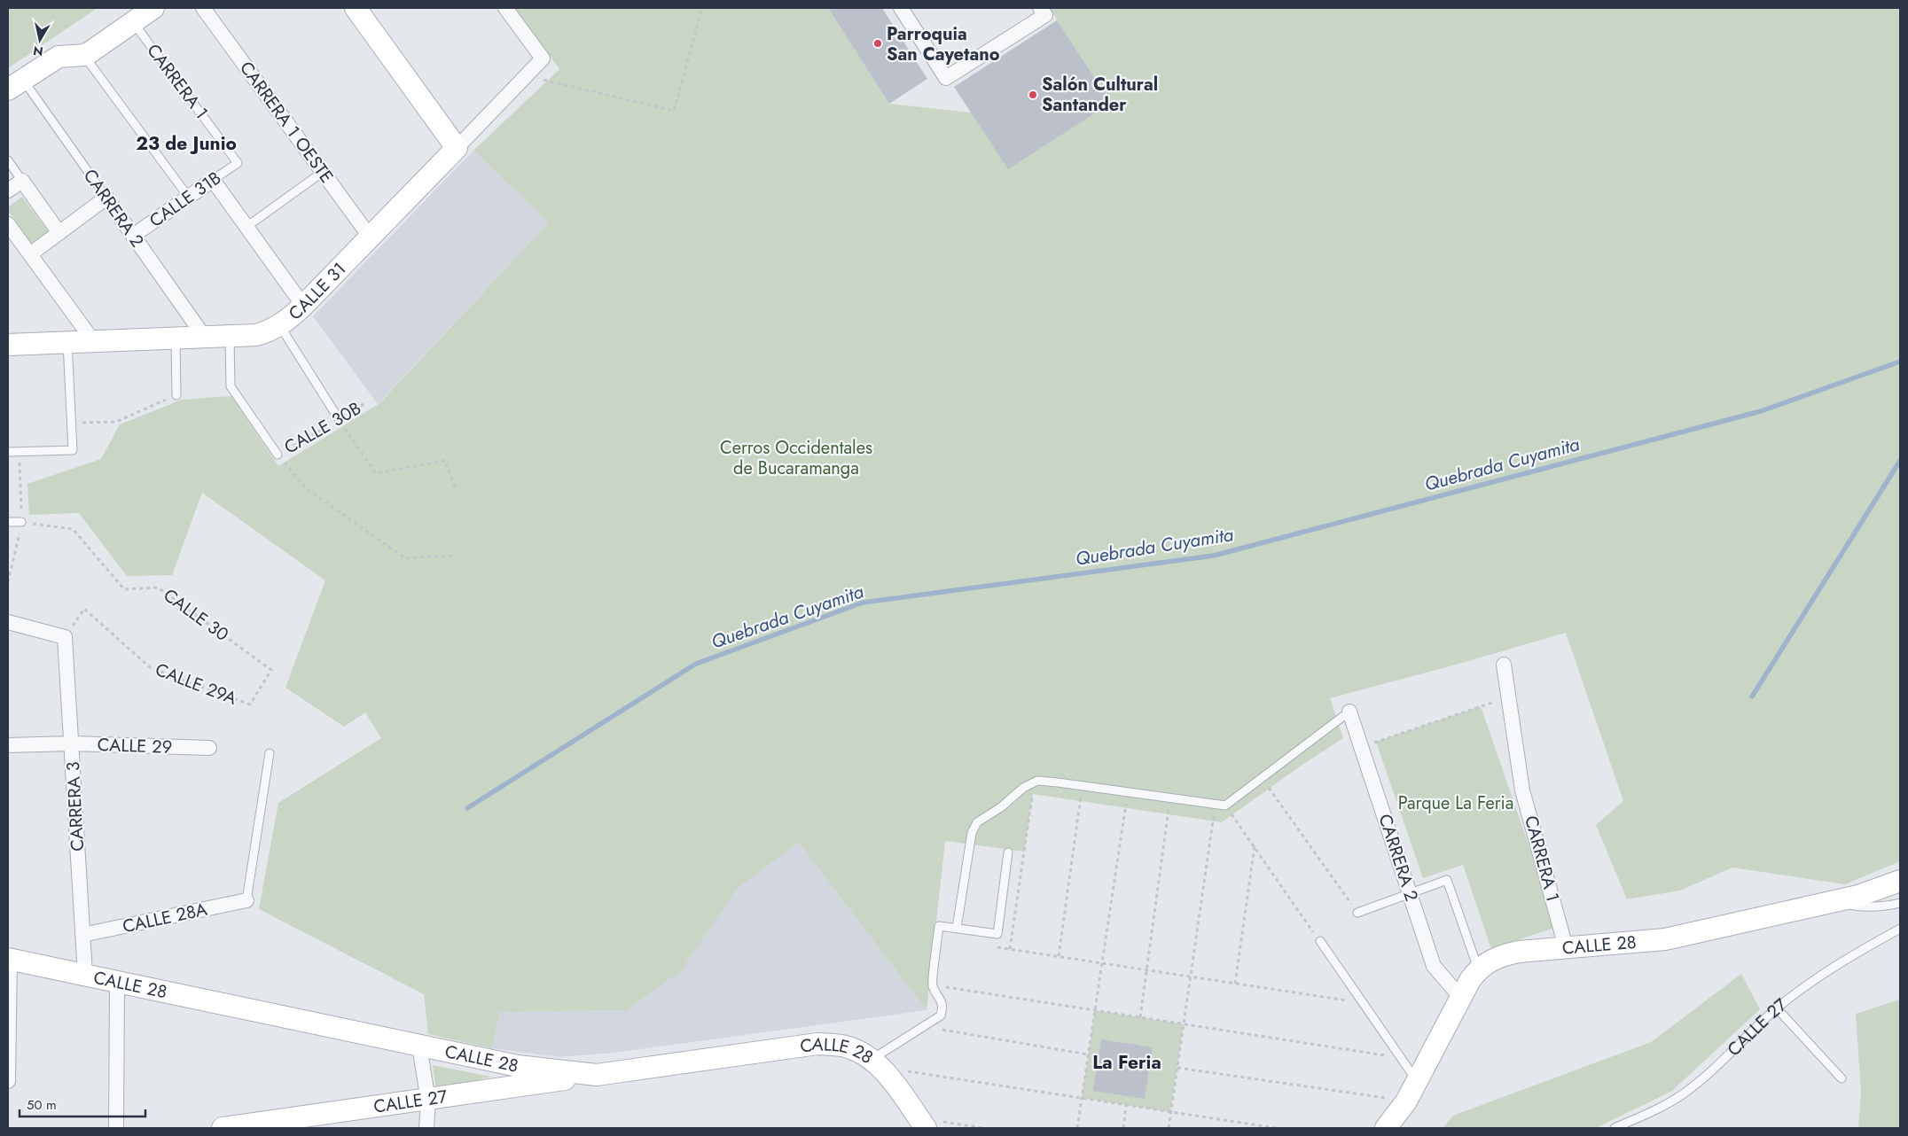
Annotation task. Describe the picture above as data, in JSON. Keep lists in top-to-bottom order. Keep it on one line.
{"streets":{"street":["CARRERA 1","CARRERA 1 OESTE","CALLE 31B","CARRERA 2","CALLE 31","CALLE 29","CARRERA 3","CALLE 28A","CALLE 28","CALLE 27"],"path":["CALLE 30B","CALLE 30","CALLE 29A"]},"crossings":[["CARRERA 1","CALLE 31B"],["CARRERA 1","CALLE 28"],["CARRERA 1 OESTE","CALLE 31"],["CALLE 31B","CARRERA 2"],["CARRERA 2","CALLE 31"],["CARRERA 2","CALLE 28"],["CALLE 30","CALLE 29A"],["CALLE 29A","CARRERA 3"],["CALLE 29","CARRERA 3"],["CARRERA 3","CALLE 28A"],["CARRERA 3","CALLE 28"],["CALLE 28","CALLE 27"]],"districts":["23 de Junio","La Feria"],"water":["Quebrada Cuyamita"],"parks":["Cerros Occidentales de Bucaramanga","Parque La Feria"],"places":["Parroquia San Cayetano","Salón Cultural Santander"],"scale_bar":"50 m","north":"bottom"}
